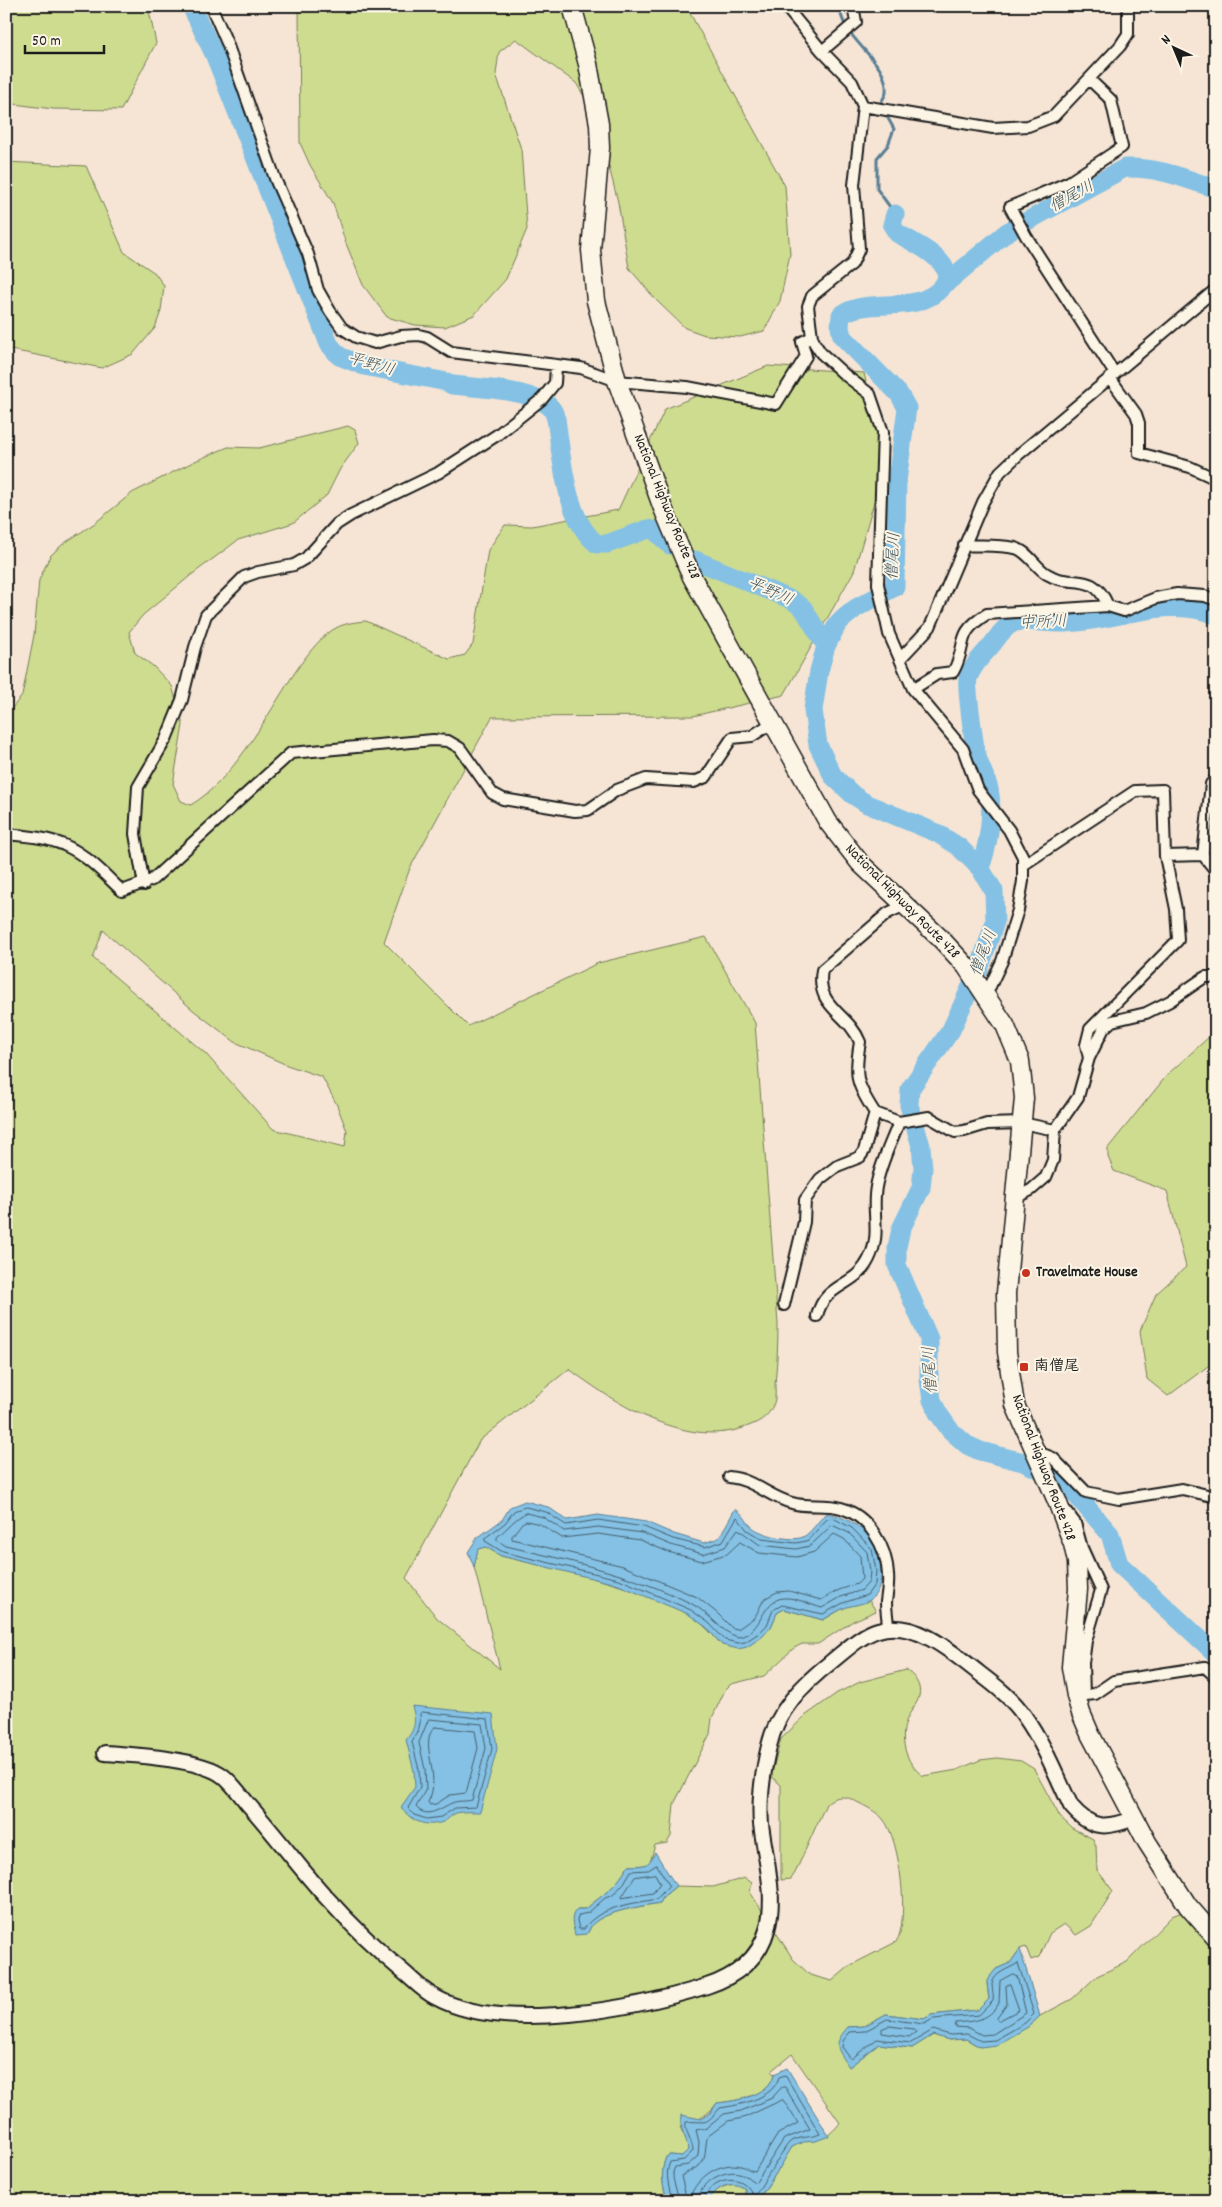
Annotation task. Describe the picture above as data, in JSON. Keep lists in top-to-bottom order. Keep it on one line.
{"streets":{"highway":["National Highway Route 428"]},"water":["僧尾川","平野川","中所川"],"places":{"other":["Travelmate House"],"transit":["南僧尾"]},"scale_bar":"50 m","north":"top left"}
